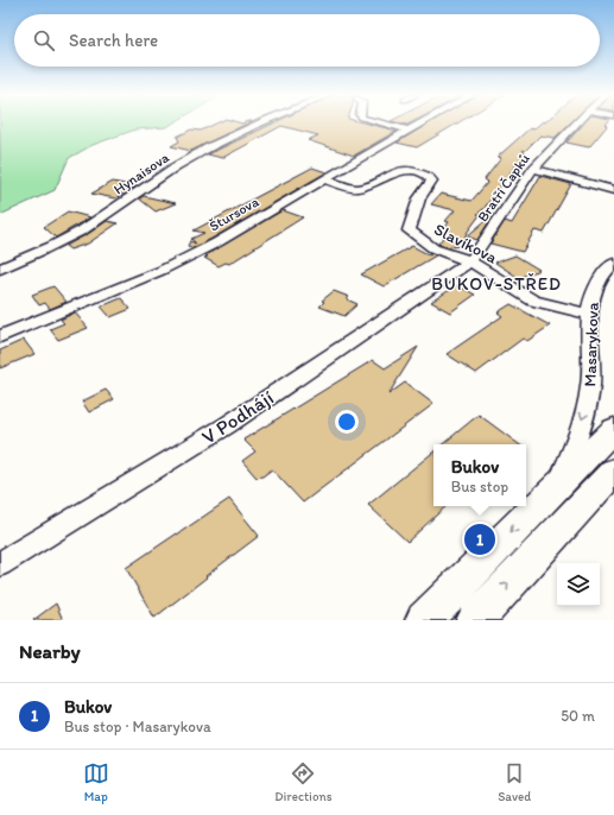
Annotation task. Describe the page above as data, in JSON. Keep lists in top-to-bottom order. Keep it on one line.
{"streets":{"street":["Hynaisova","Bratří Čapků","Štursova","Slavíkova","Masarykova","V Podhájí"]},"crossings":[["Bratří Čapků","Slavíkova"],["Bratří Čapků","V Podhájí"],["Štursova","Slavíkova"],["Slavíkova","Masarykova"],["Slavíkova","V Podhájí"]],"districts":["BUKOV-STŘED"],"page":{"search":"Search here","popup":["Bukov","Bus stop"],"pins":"1","heading":"Nearby","list":[{"mark":"1","name":"Bukov","note":"Bus stop · Masarykova","value":"50 m"}],"nav":["Map","Directions","Saved"]}}
